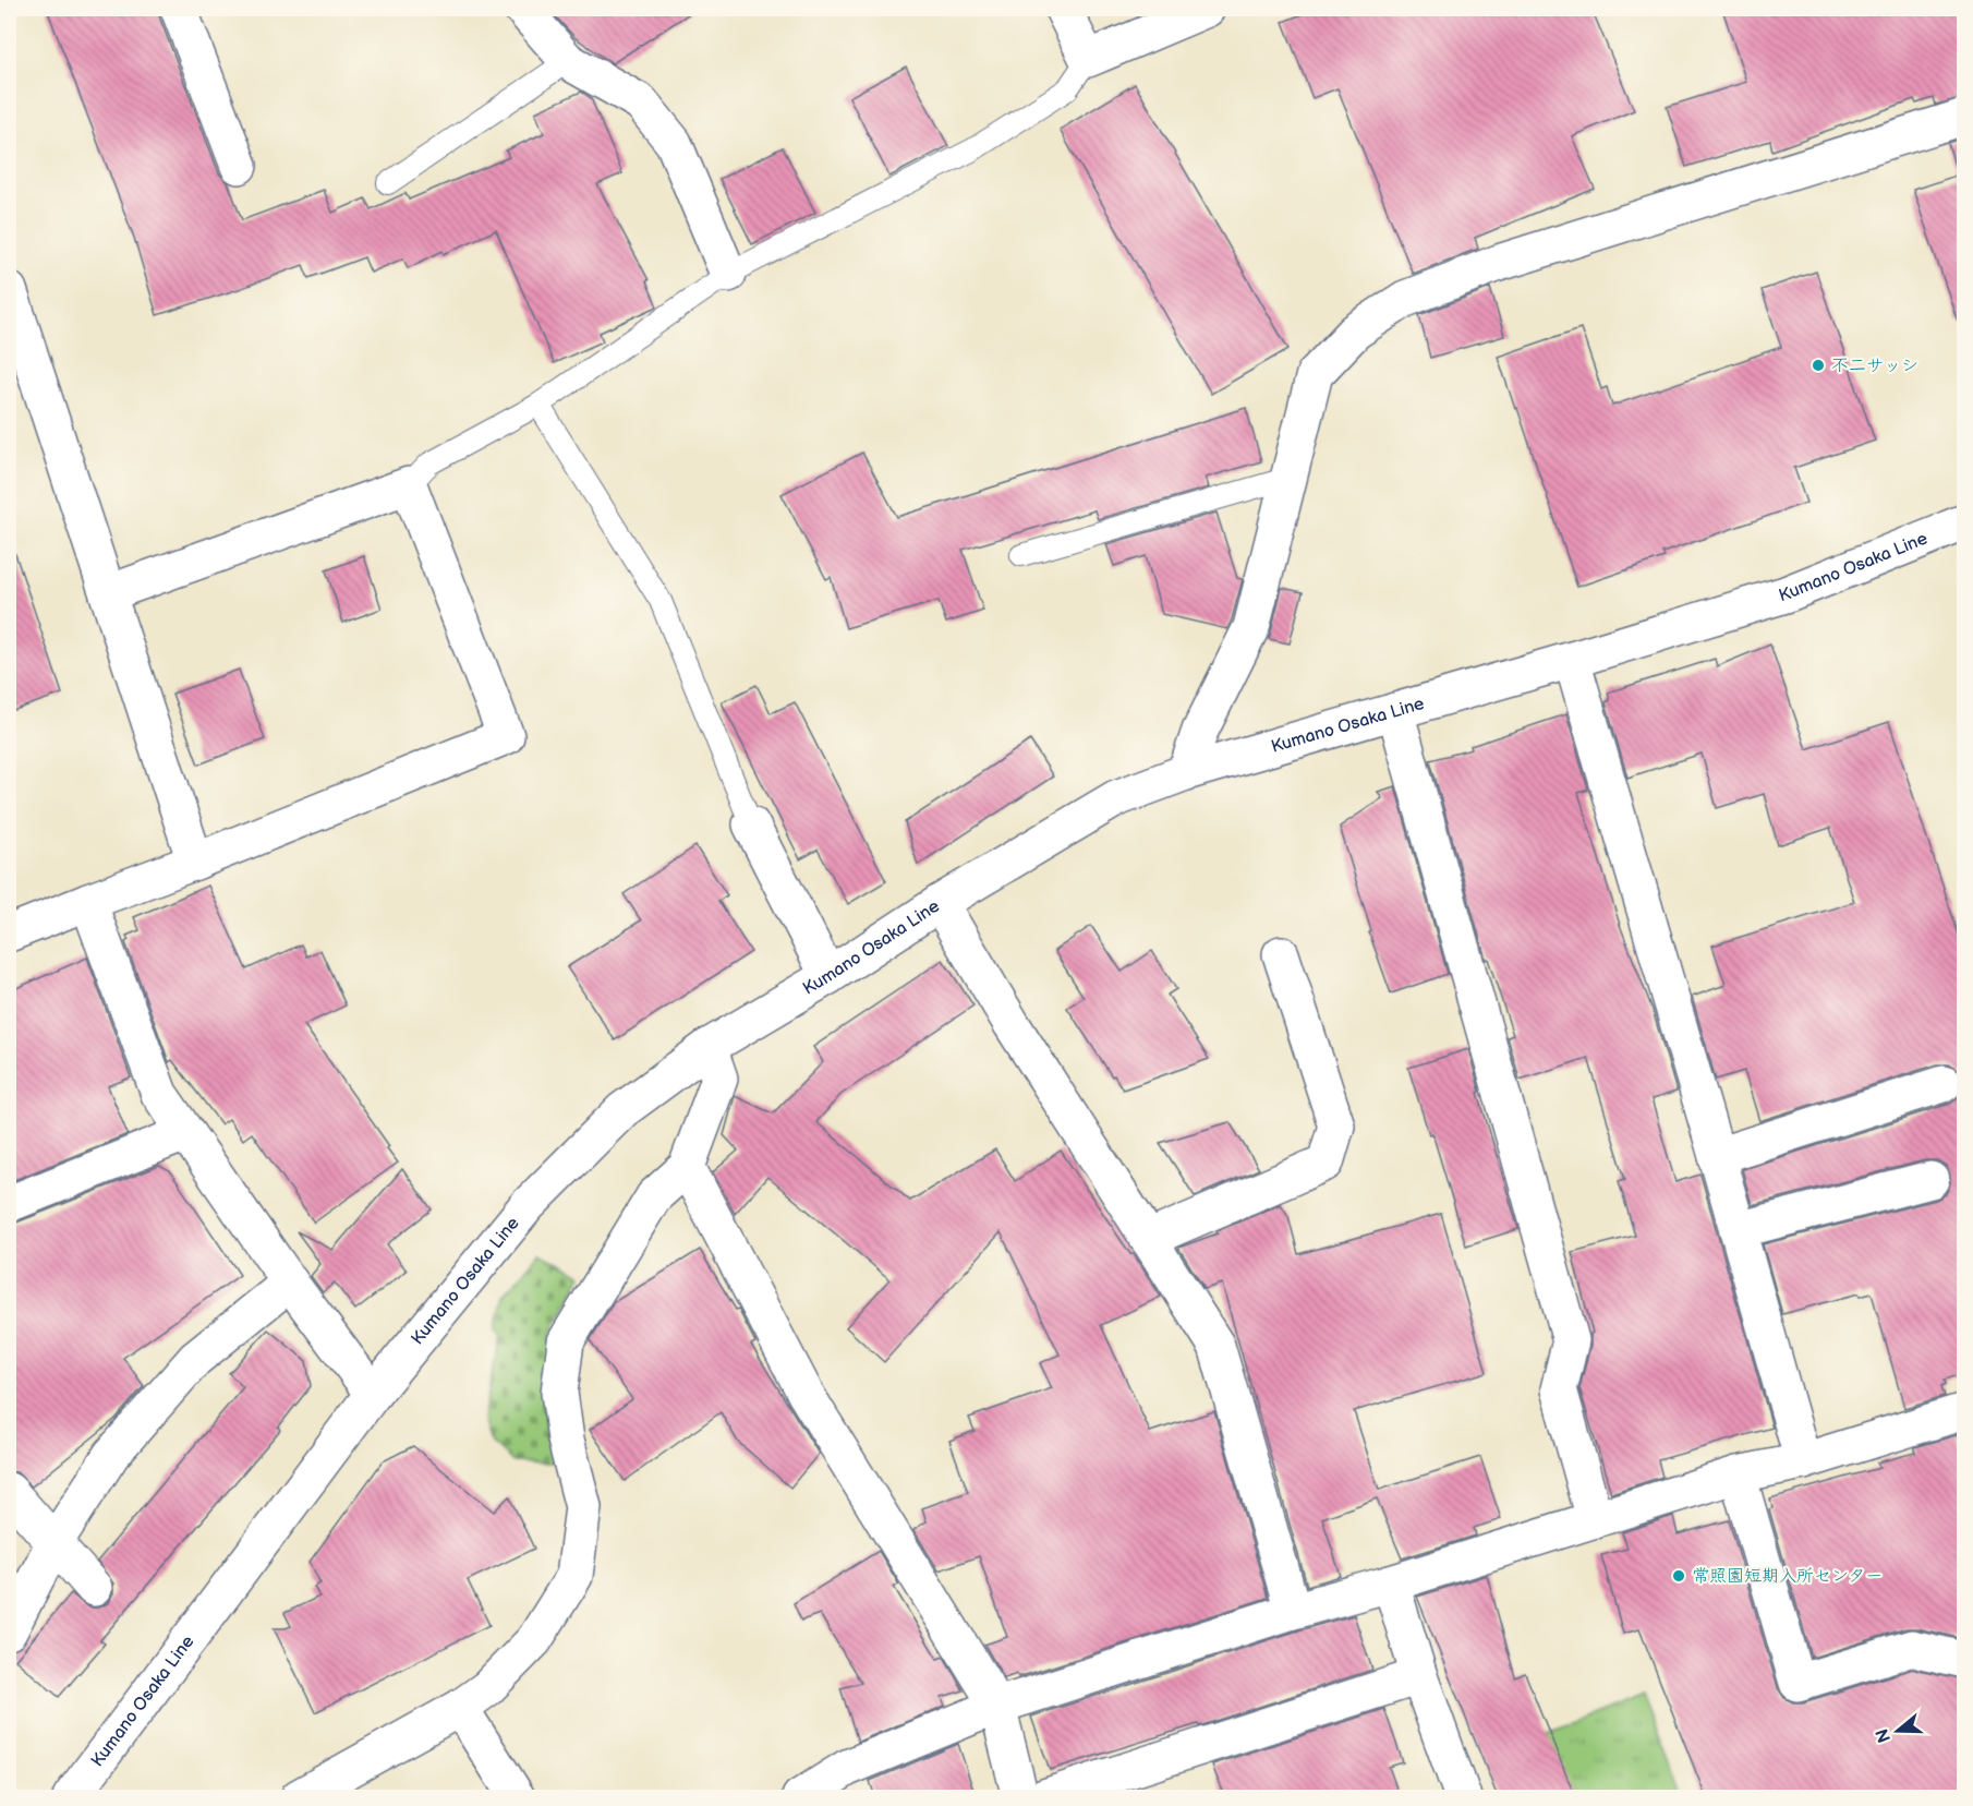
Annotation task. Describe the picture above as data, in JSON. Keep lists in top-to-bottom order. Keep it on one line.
{"streets":{"street":["Kumano Osaka Line"]},"places":["不二サッシ","常照園短期入所センター"],"north":"left"}
